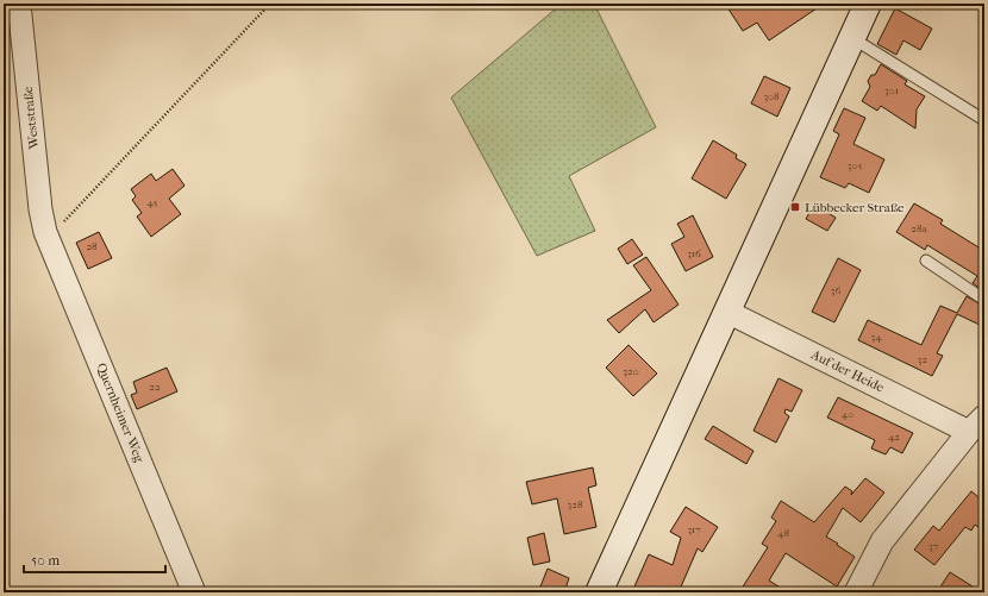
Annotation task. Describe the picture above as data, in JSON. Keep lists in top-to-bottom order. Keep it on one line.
{"streets":{"street":["Weststraße","Auf der Heide","Quernheimer Weg"]},"crossings":[["Weststraße","Quernheimer Weg"]],"places":{"transit":["Lübbecker Straße"]},"house_numbers":["301","308","305","45","28a","28","316","36","34","32","320","22","40","42","328","317","48","37"],"scale_bar":"50 m"}
